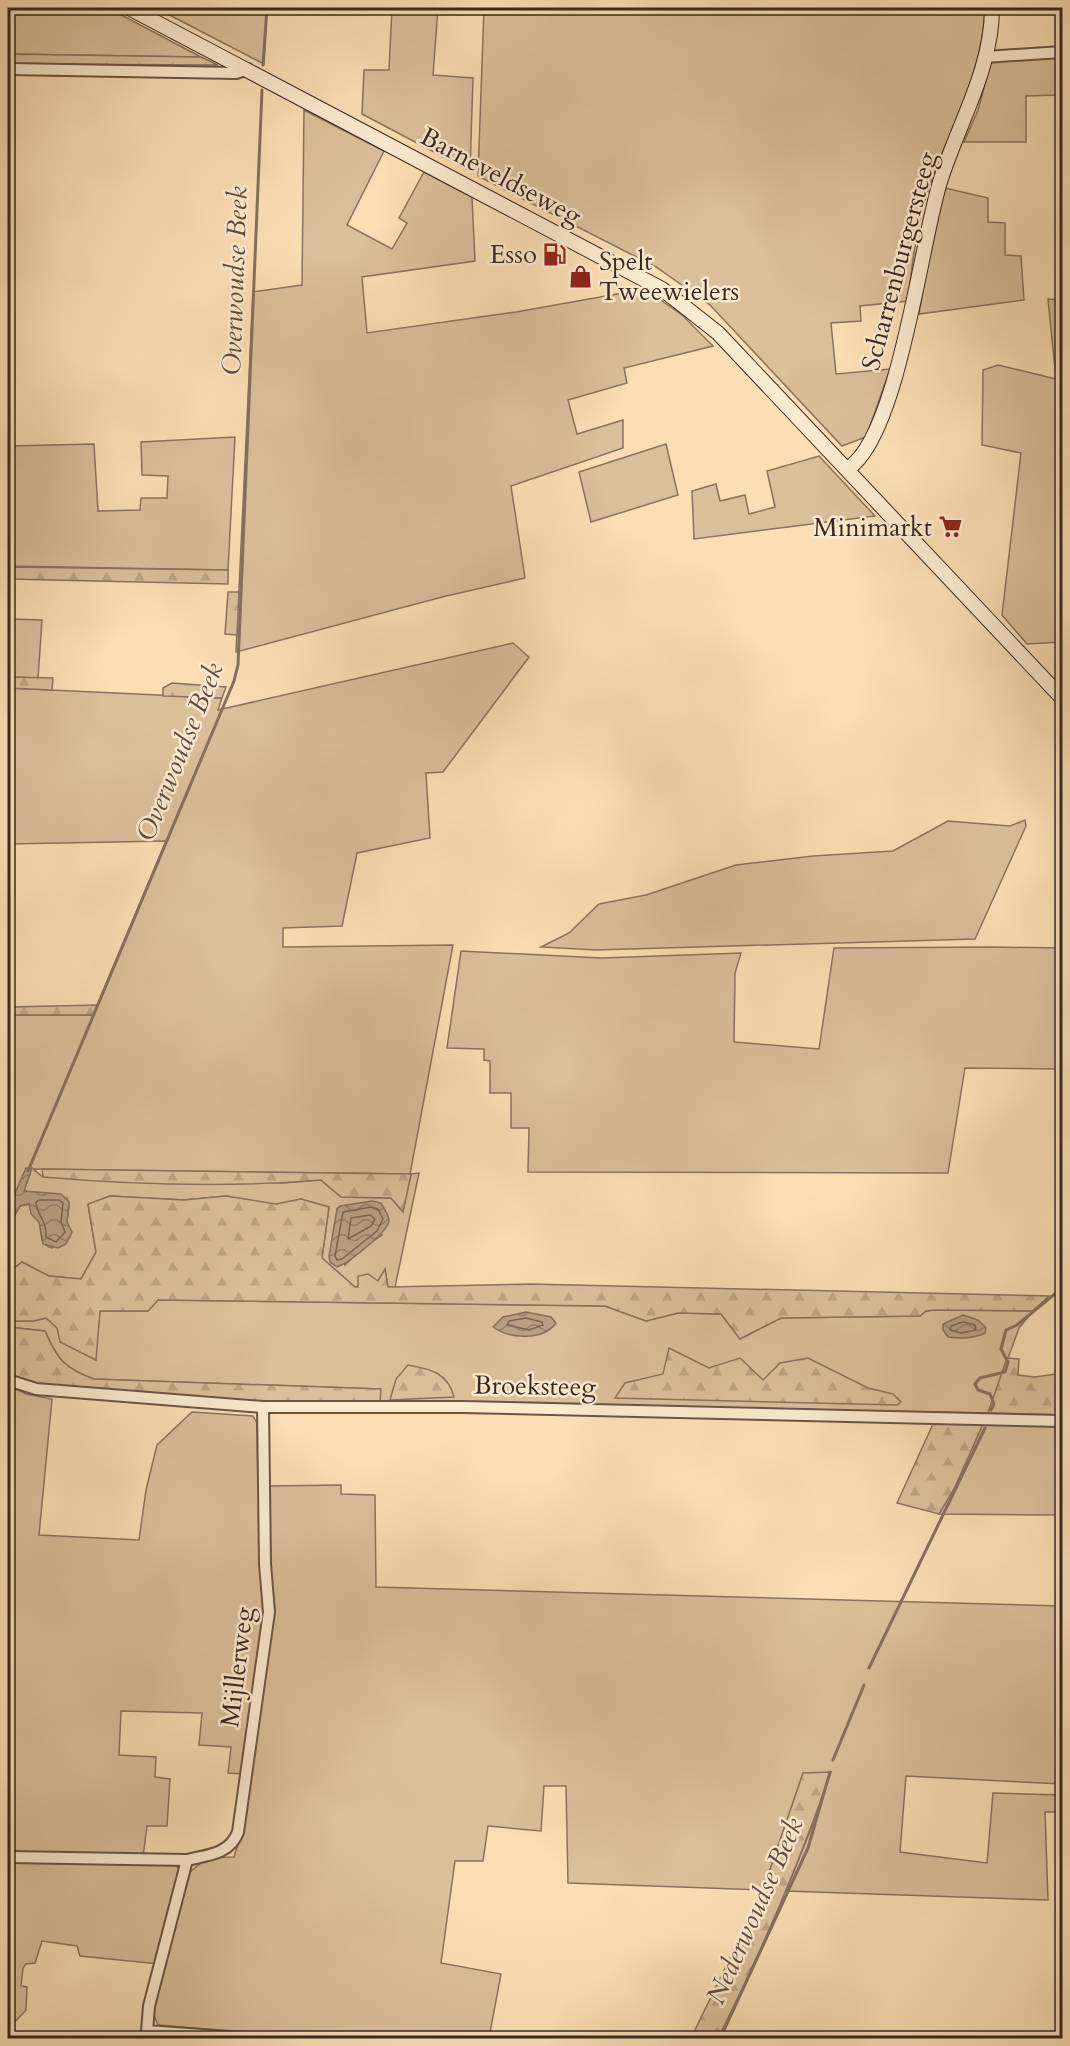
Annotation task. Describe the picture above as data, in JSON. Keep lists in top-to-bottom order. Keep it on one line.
{"streets":{"main road":["Barneveldseweg","Scharrenburgersteeg"],"street":["Broeksteeg","Mijllerweg"]},"crossings":[["Barneveldseweg","Scharrenburgersteeg"],["Broeksteeg","Mijllerweg"]],"water":["Overwoudse Beek","Nederwoudse Beek"],"places":{"fuel station":["Esso"],"shop":["Spelt Tweewielers"],"supermarket":["Minimarkt"]}}
